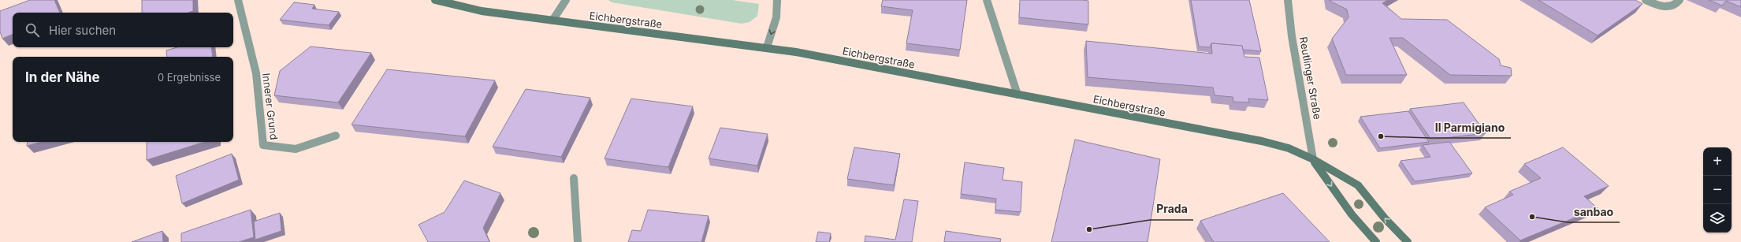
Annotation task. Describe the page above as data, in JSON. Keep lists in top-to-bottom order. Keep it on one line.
{"streets":{"main road":["Eichbergstraße","Reutlinger Straße"],"street":["Innerer Grund"]},"crossings":[["Eichbergstraße","Reutlinger Straße"]],"one_way":["Reutlinger Straße"],"places":["Il Parmigiano","sanbao","Prada"],"page":{"search":"Hier suchen","heading":["In der Nähe","0 Ergebnisse"],"map_buttons":["+","−"]}}
